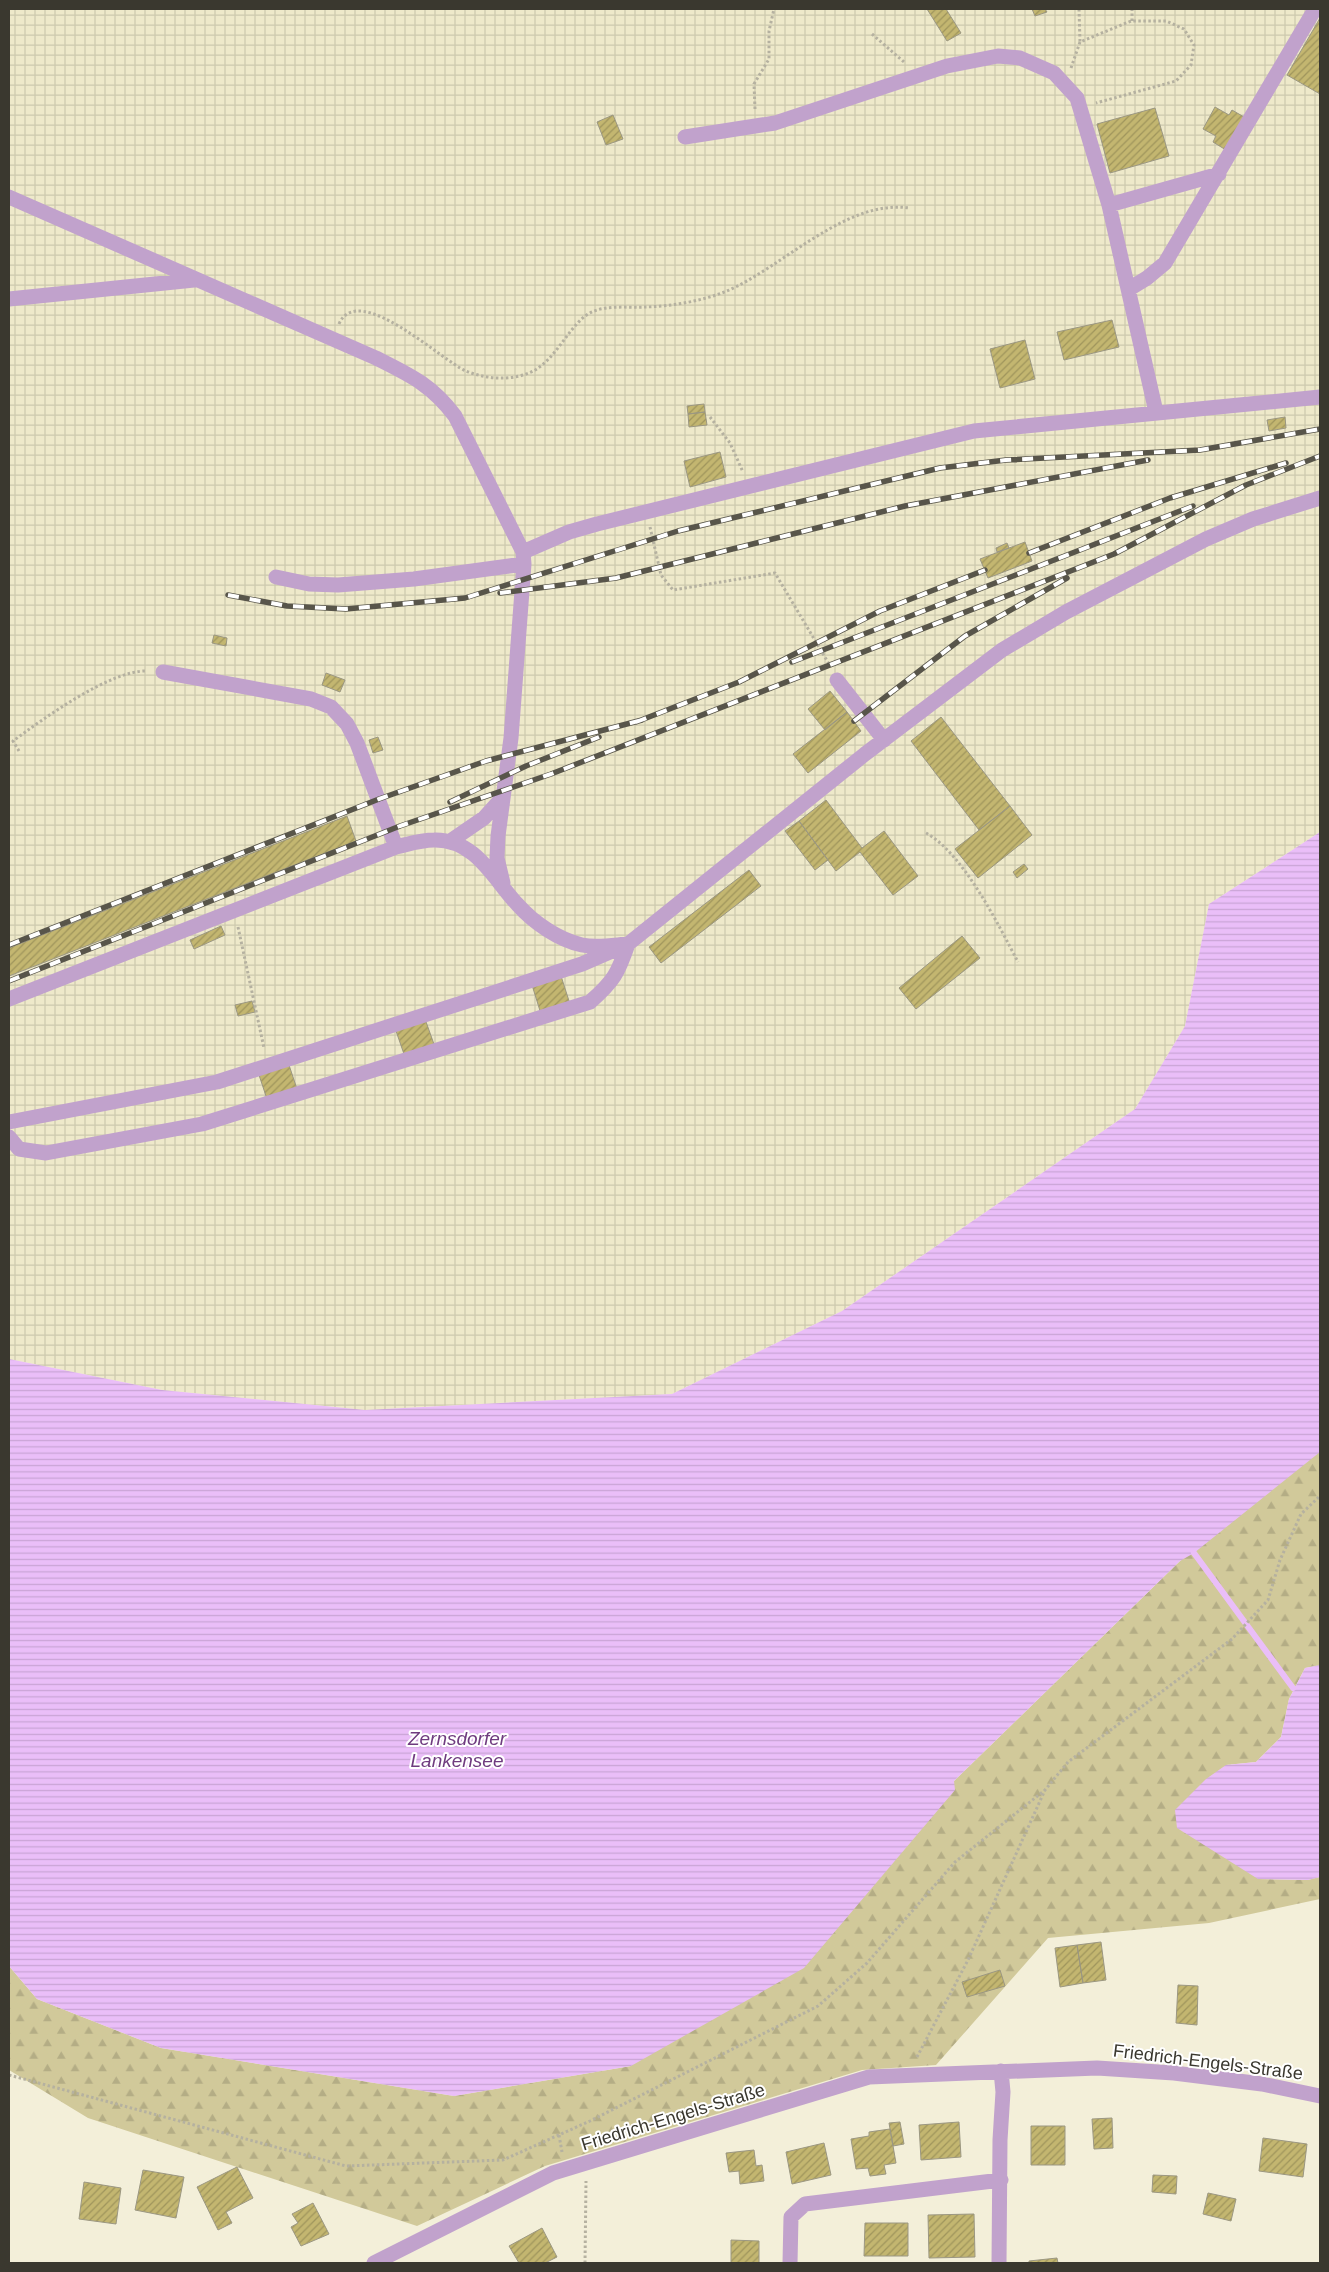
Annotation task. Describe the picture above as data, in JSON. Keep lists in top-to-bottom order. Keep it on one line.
{"streets":{"street":["Friedrich-Engels-Straße"]},"water":["Zernsdorfer Lankensee"]}
